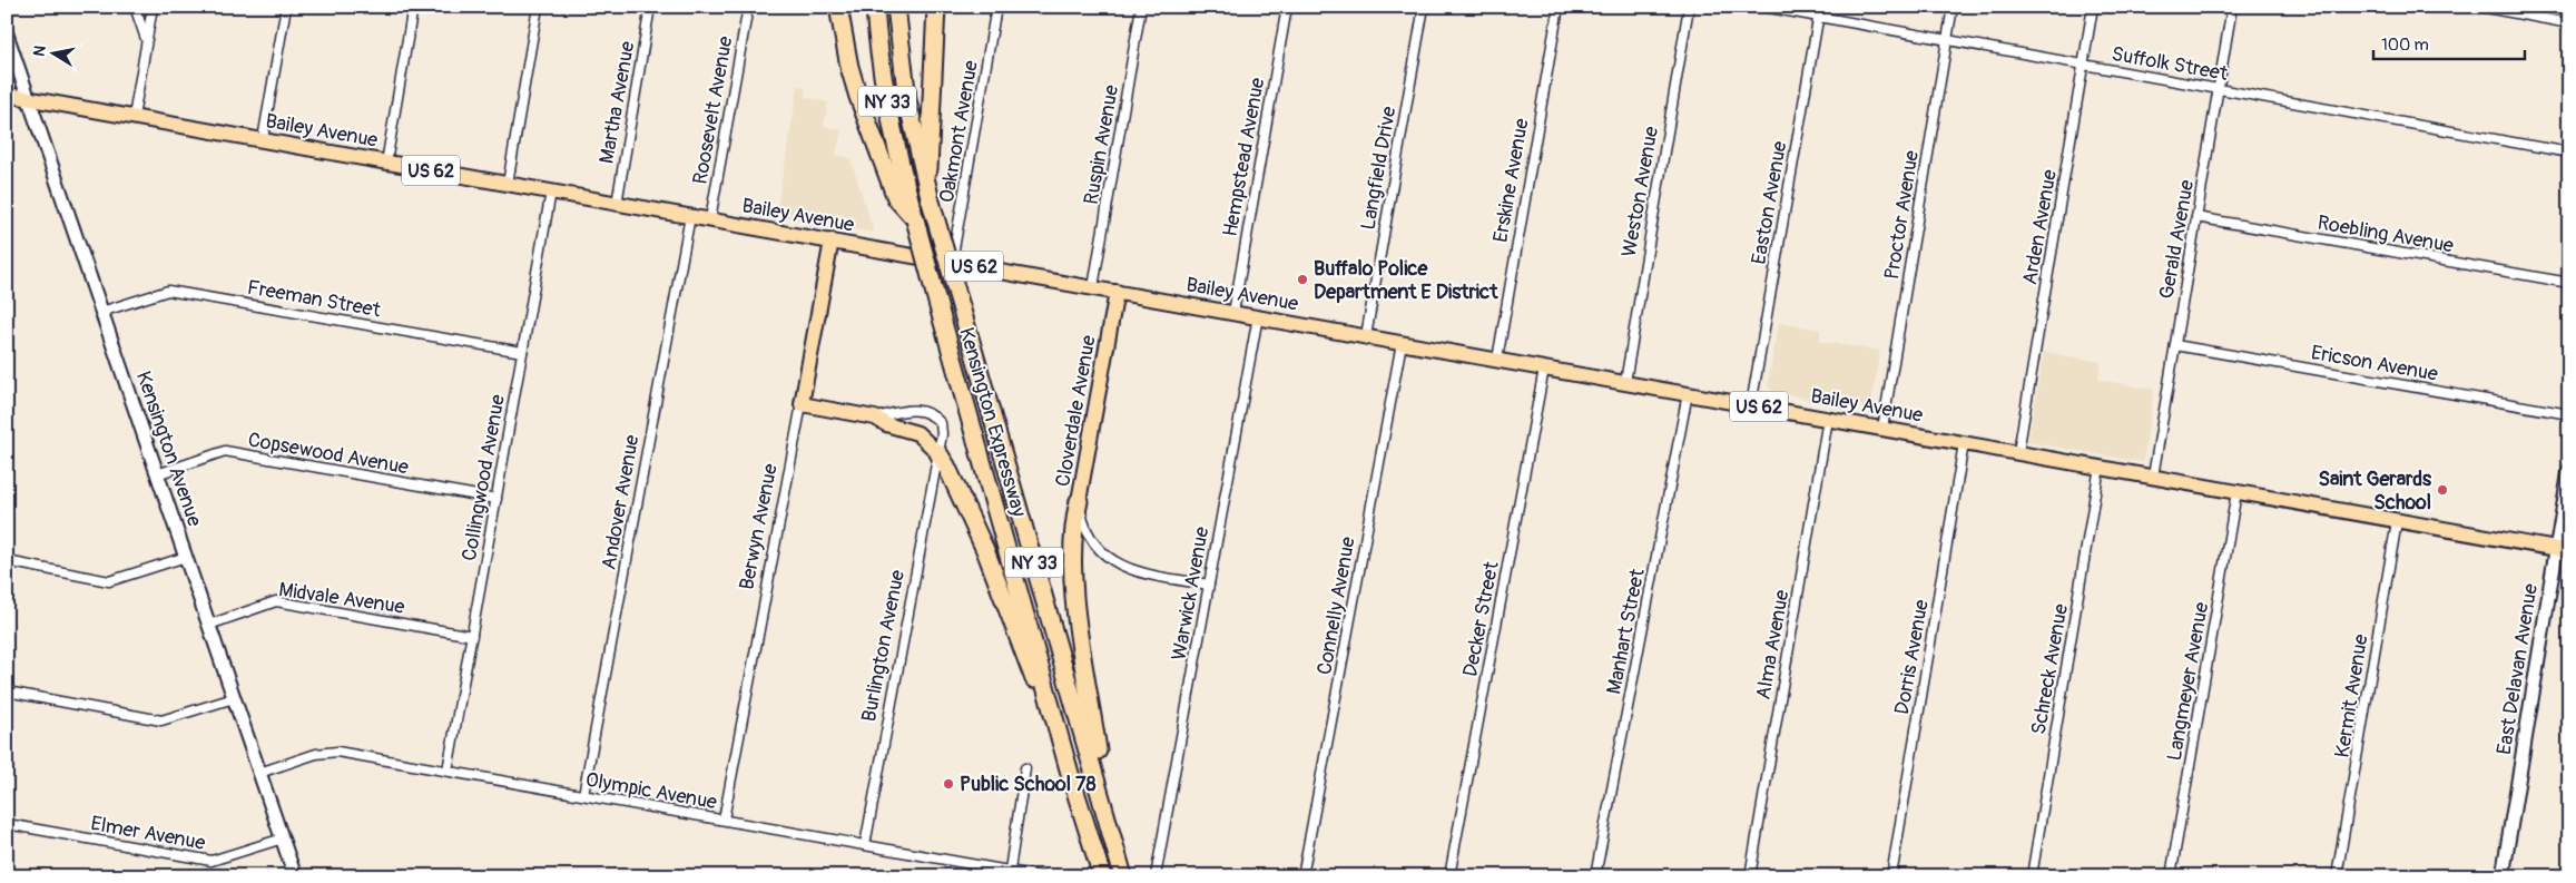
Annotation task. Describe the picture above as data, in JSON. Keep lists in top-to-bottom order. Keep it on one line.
{"streets":{"highway":["NY 33","Kensington Expressway"],"main road":["Bailey Avenue","US 62","Cloverdale Avenue","Berwyn Avenue","Burlington Avenue"],"street":["Suffolk Street","Martha Avenue","Roosevelt Avenue","Oakmont Avenue","Ruspin Avenue","Hempstead Avenue","Langfield Drive","Erskine Avenue","Weston Avenue","Easton Avenue","Proctor Avenue","Arden Avenue","Roebling Avenue","Gerald Avenue","Freeman Street","Ericson Avenue","Kensington Avenue","Copsewood Avenue","Collingwood Avenue","Andover Avenue","Warwick Avenue","Midvale Avenue","Connelly Avenue","Decker Street","Manhart Street","Alma Avenue","Dorris Avenue","Schreck Avenue","East Delavan Avenue","Langmeyer Avenue","Kermit Avenue","Olympic Avenue","Elmer Avenue"]},"crossings":[["Suffolk Street","Easton Avenue"],["Suffolk Street","Proctor Avenue"],["Suffolk Street","Arden Avenue"],["Suffolk Street","Gerald Avenue"],["NY 33","Kensington Expressway"],["Martha Avenue","Bailey Avenue"],["Roosevelt Avenue","Bailey Avenue"],["Bailey Avenue","Oakmont Avenue"],["Bailey Avenue","Ruspin Avenue"],["Bailey Avenue","Hempstead Avenue"],["Bailey Avenue","Langfield Drive"],["Bailey Avenue","Erskine Avenue"],["Bailey Avenue","Weston Avenue"],["Bailey Avenue","Easton Avenue"],["Bailey Avenue","Proctor Avenue"],["Bailey Avenue","Arden Avenue"],["Bailey Avenue","Gerald Avenue"],["Bailey Avenue","Cloverdale Avenue"],["Bailey Avenue","Kensington Avenue"],["Bailey Avenue","Collingwood Avenue"],["Bailey Avenue","Andover Avenue"],["Bailey Avenue","Berwyn Avenue"],["Bailey Avenue","Warwick Avenue"],["Bailey Avenue","Connelly Avenue"],["Bailey Avenue","Decker Street"],["Bailey Avenue","Manhart Street"],["Bailey Avenue","Alma Avenue"],["Bailey Avenue","Dorris Avenue"],["Bailey Avenue","Schreck Avenue"],["Bailey Avenue","East Delavan Avenue"],["Bailey Avenue","Langmeyer Avenue"],["Bailey Avenue","Kermit Avenue"],["Roebling Avenue","Gerald Avenue"],["Gerald Avenue","Ericson Avenue"],["Freeman Street","Kensington Avenue"],["Freeman Street","Collingwood Avenue"],["Cloverdale Avenue","Warwick Avenue"],["Kensington Avenue","Copsewood Avenue"],["Kensington Avenue","Midvale Avenue"],["Kensington Avenue","Olympic Avenue"],["Kensington Avenue","Elmer Avenue"],["Copsewood Avenue","Collingwood Avenue"],["Collingwood Avenue","Midvale Avenue"],["Collingwood Avenue","Olympic Avenue"],["Andover Avenue","Olympic Avenue"],["Berwyn Avenue","Burlington Avenue"],["Berwyn Avenue","Olympic Avenue"],["Burlington Avenue","Olympic Avenue"]],"places":["Buffalo Police Department E District","Saint Gerards School","Public School 78"],"scale_bar":"100 m","north":"left"}
